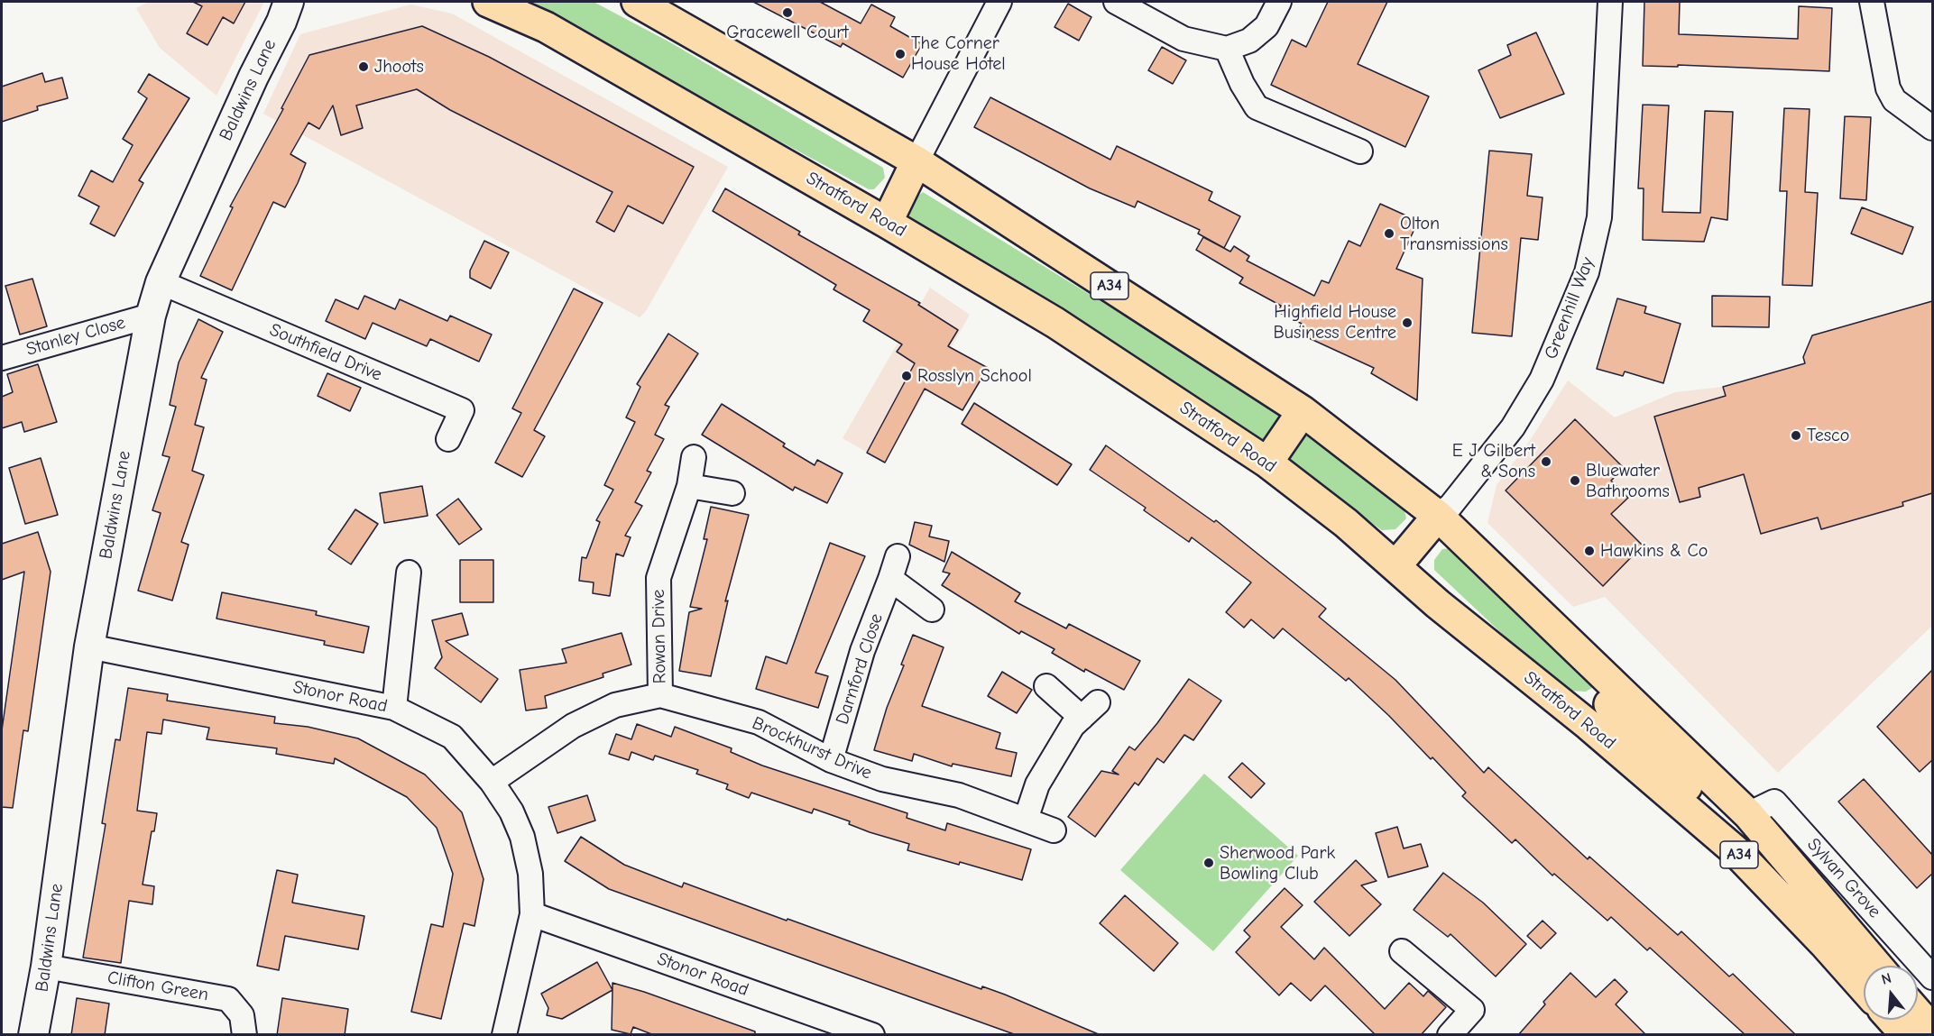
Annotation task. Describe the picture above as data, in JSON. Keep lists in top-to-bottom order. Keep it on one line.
{"streets":{"highway":["Stratford Road","A34"],"street":["Baldwins Lane","Greenhill Way","Stanley Close","Southfield Drive","Rowan Drive","Darnford Close","Stonor Road","Brockhurst Drive","Sylvan Grove","Clifton Green"]},"crossings":[["Baldwins Lane","Stanley Close"],["Baldwins Lane","Southfield Drive"],["Baldwins Lane","Stonor Road"],["Baldwins Lane","Clifton Green"],["A34","Greenhill Way"],["A34","Sylvan Grove"],["Rowan Drive","Brockhurst Drive"],["Darnford Close","Brockhurst Drive"],["Stonor Road","Brockhurst Drive"]],"places":["Gracewell Court","The Corner House Hotel","Jhoots","Olton Transmissions","Highfield House Business Centre","Rosslyn School","Tesco","E J Gilbert & Sons","Bluewater Bathrooms","Hawkins & Co","Sherwood Park Bowling Club"],"north":"top"}
